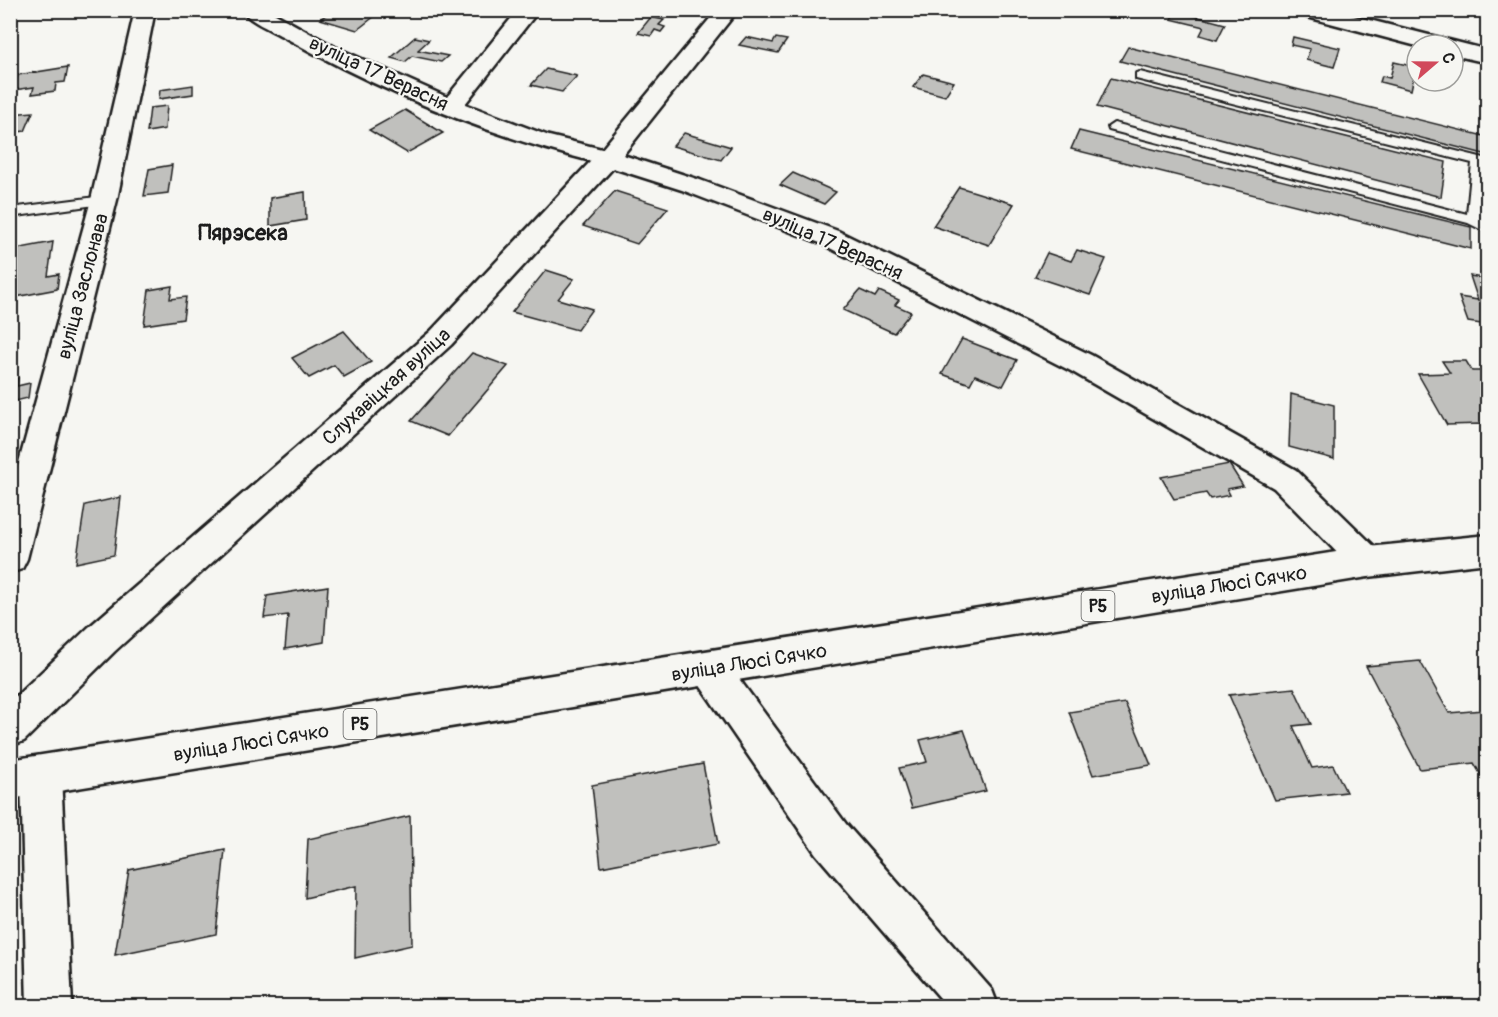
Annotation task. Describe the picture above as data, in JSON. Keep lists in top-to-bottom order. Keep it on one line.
{"streets":{"street":["вуліца 17 Верасня","вуліца Заслонава","Слухавіцкая вуліца","вуліца Люсі Сячко","Р5"]},"crossings":[["вуліца 17 Верасня","Слухавіцкая вуліца"],["вуліца 17 Верасня","вуліца Люсі Сячко"]],"districts":["Пярэсека"],"north":"right"}
